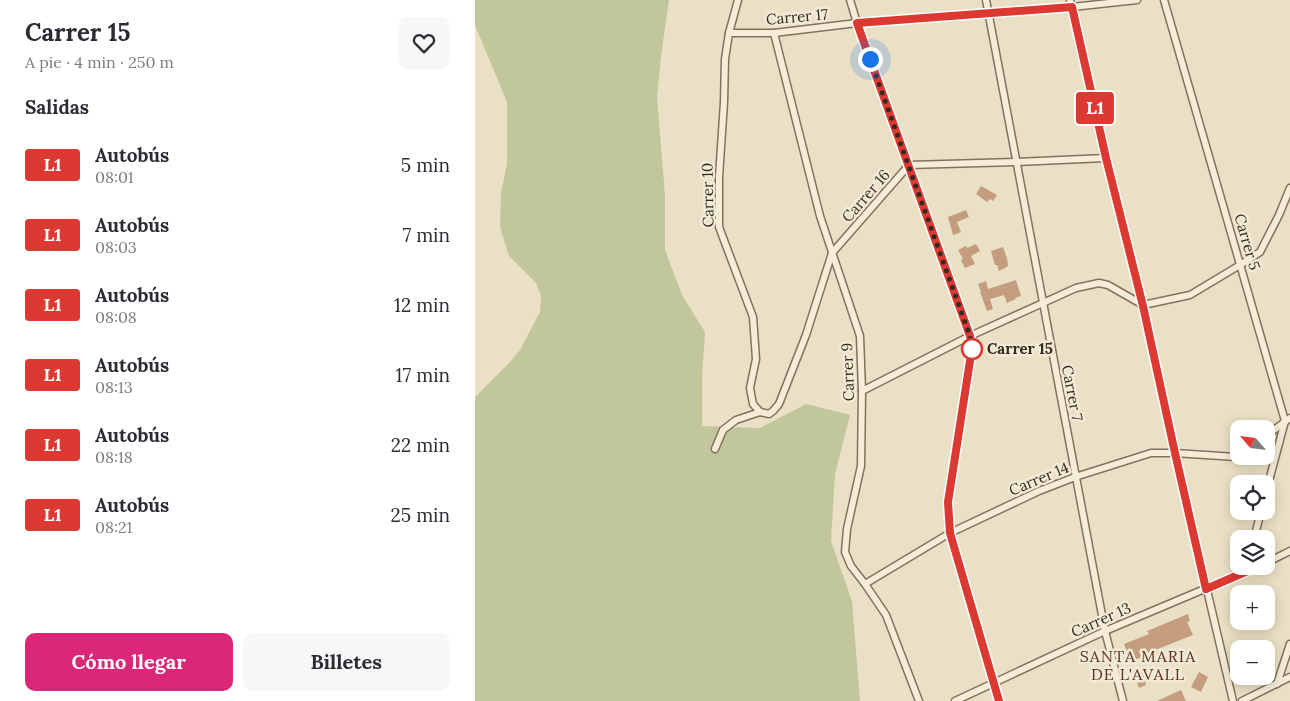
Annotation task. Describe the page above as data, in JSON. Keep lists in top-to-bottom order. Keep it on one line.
{"streets":{"street":["Carrer 17","Carrer 10","Carrer 16","Carrer 5","Carrer 9","Carrer 7","Carrer 14","Carrer 13"]},"crossings":[["Carrer 17","Carrer 10"],["Carrer 17","Carrer 9"],["Carrer 17","Carrer 7"],["Carrer 10","Carrer 16"],["Carrer 16","Carrer 9"],["Carrer 16","Carrer 7"],["Carrer 9","Carrer 14"],["Carrer 7","Carrer 14"],["Carrer 7","Carrer 13"]],"districts":["SANTA MARIA DE L'AVALL"],"places":["Carrer 15"],"lines":["bus line L1"],"north":"top left","page":{"heading":[["Carrer 15","A pie · 4 min · 250 m"],"Salidas"],"on_map":"L1","list":[{"mark":"L1","name":"Autobús","note":"08:01","value":"5 min"},{"mark":"L1","name":"Autobús","note":"08:03","value":"7 min"},{"mark":"L1","name":"Autobús","note":"08:08","value":"12 min"},{"mark":"L1","name":"Autobús","note":"08:13","value":"17 min"},{"mark":"L1","name":"Autobús","note":"08:18","value":"22 min"},{"mark":"L1","name":"Autobús","note":"08:21","value":"25 min"}],"map_buttons":["+","−"],"buttons":["Cómo llegar","Billetes"]}}
